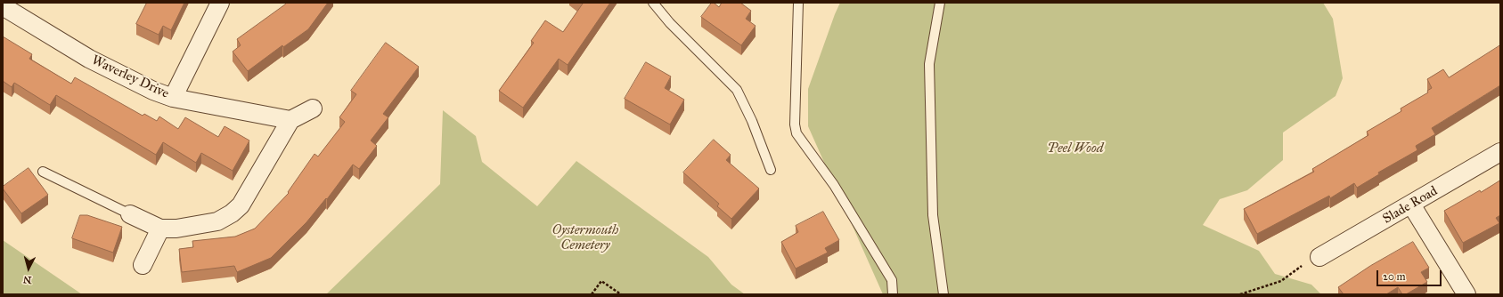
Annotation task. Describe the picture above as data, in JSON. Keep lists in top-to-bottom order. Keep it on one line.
{"streets":{"street":["Waverley Drive","Slade Road"]},"parks":["Peel Wood","Oystermouth Cemetery"],"scale_bar":"20 m","north":"bottom"}
